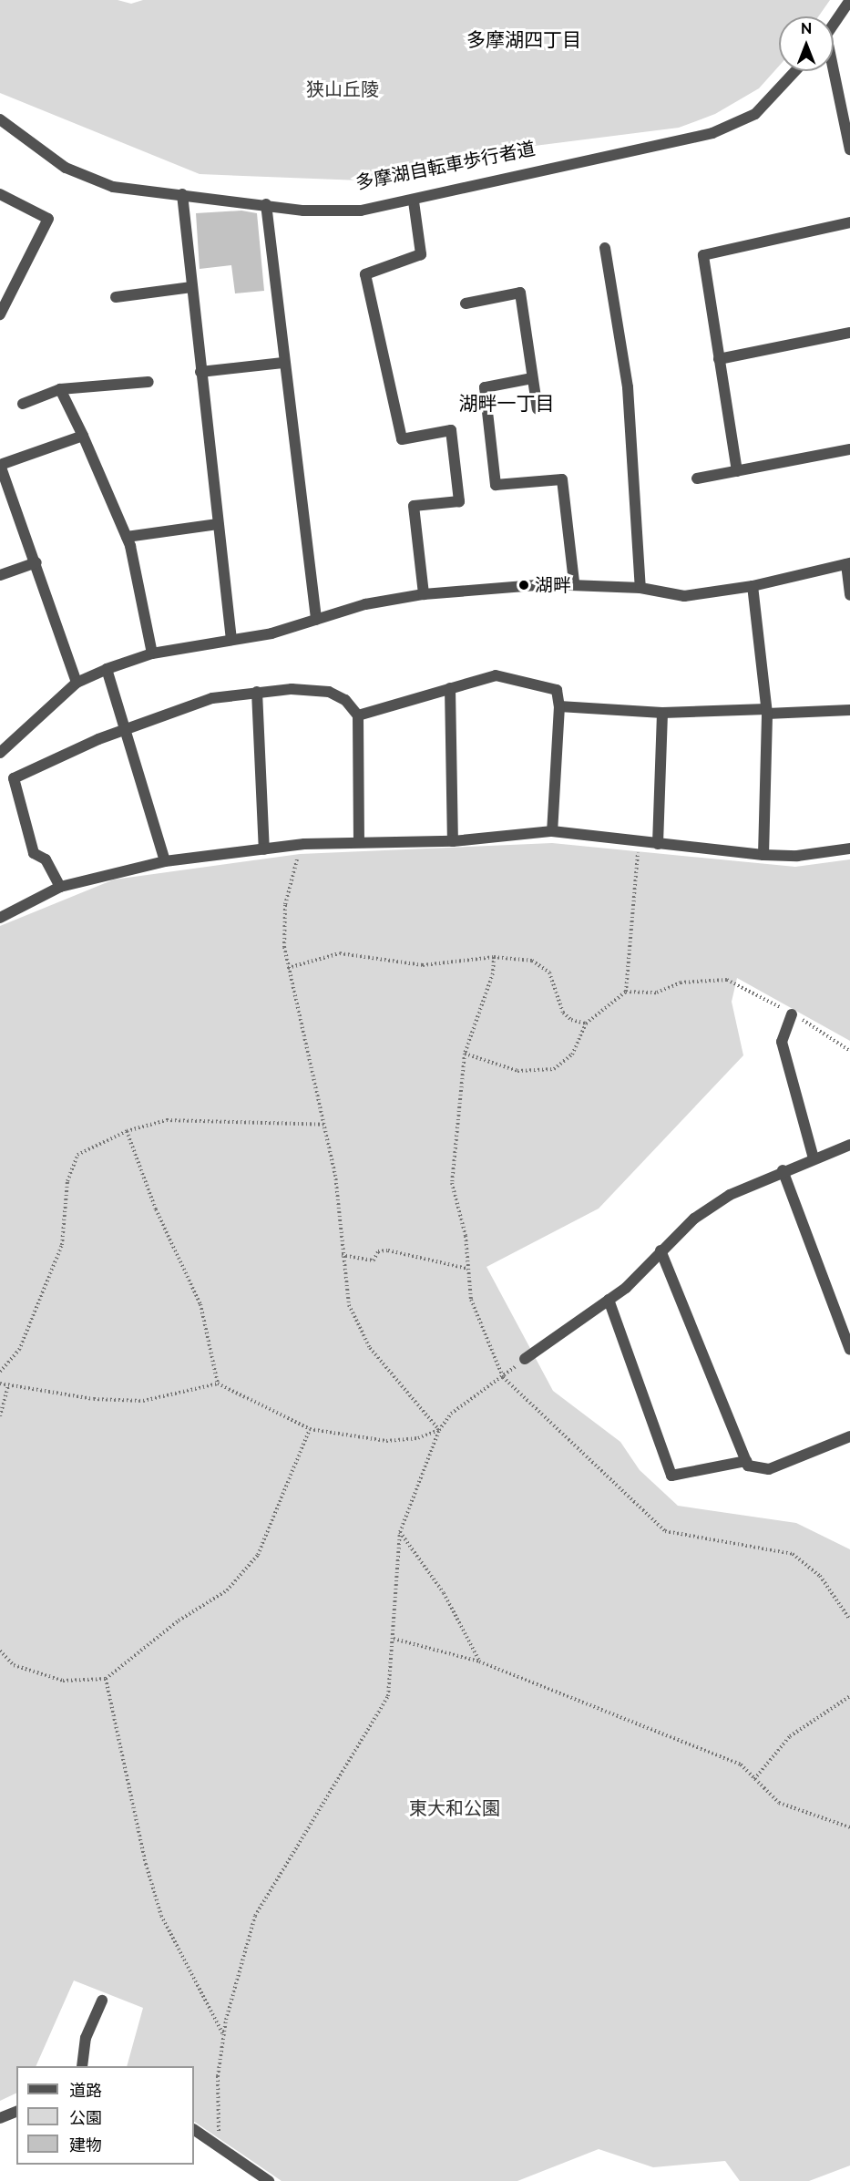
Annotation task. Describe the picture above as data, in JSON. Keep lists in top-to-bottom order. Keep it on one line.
{"districts":["多摩湖四丁目","湖畔一丁目"],"parks":["狭山丘陵","東大和公園"],"places":["湖畔"],"legend":["道路","公園","建物"],"north":"top"}
